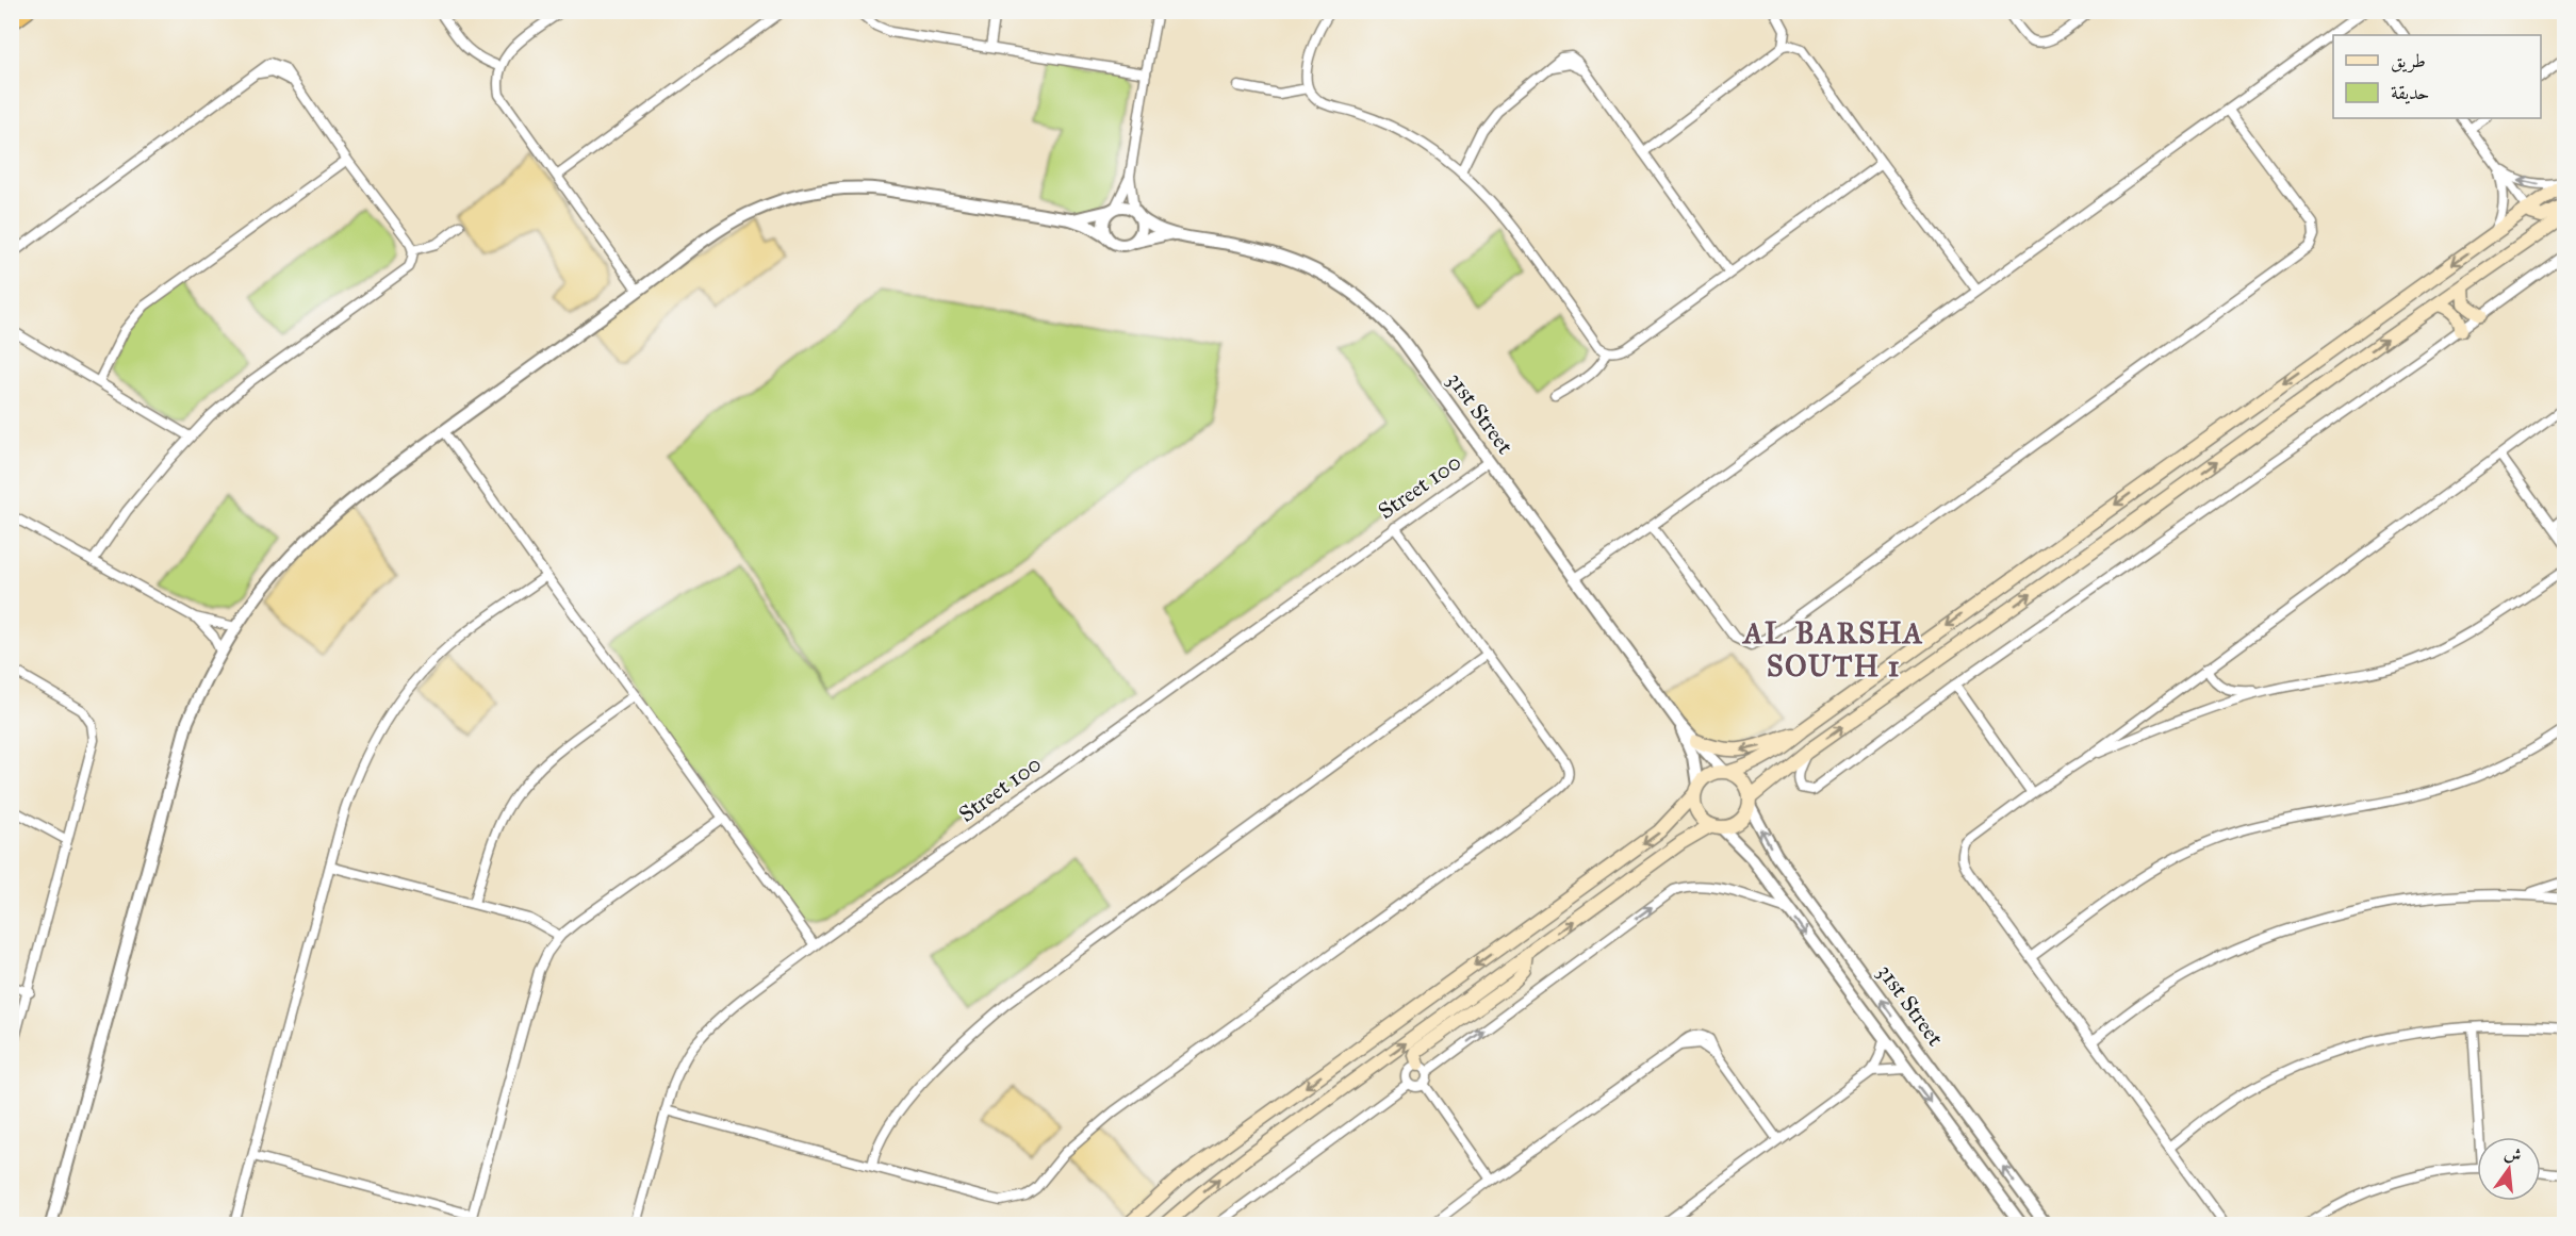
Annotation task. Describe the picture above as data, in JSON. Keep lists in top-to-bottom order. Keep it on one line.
{"streets":{"street":["31st Street","Street 100"]},"crossings":[["31st Street","Street 100"]],"districts":["AL BARSHA SOUTH 1"],"legend":["طريق","حديقة"],"north":"top"}
